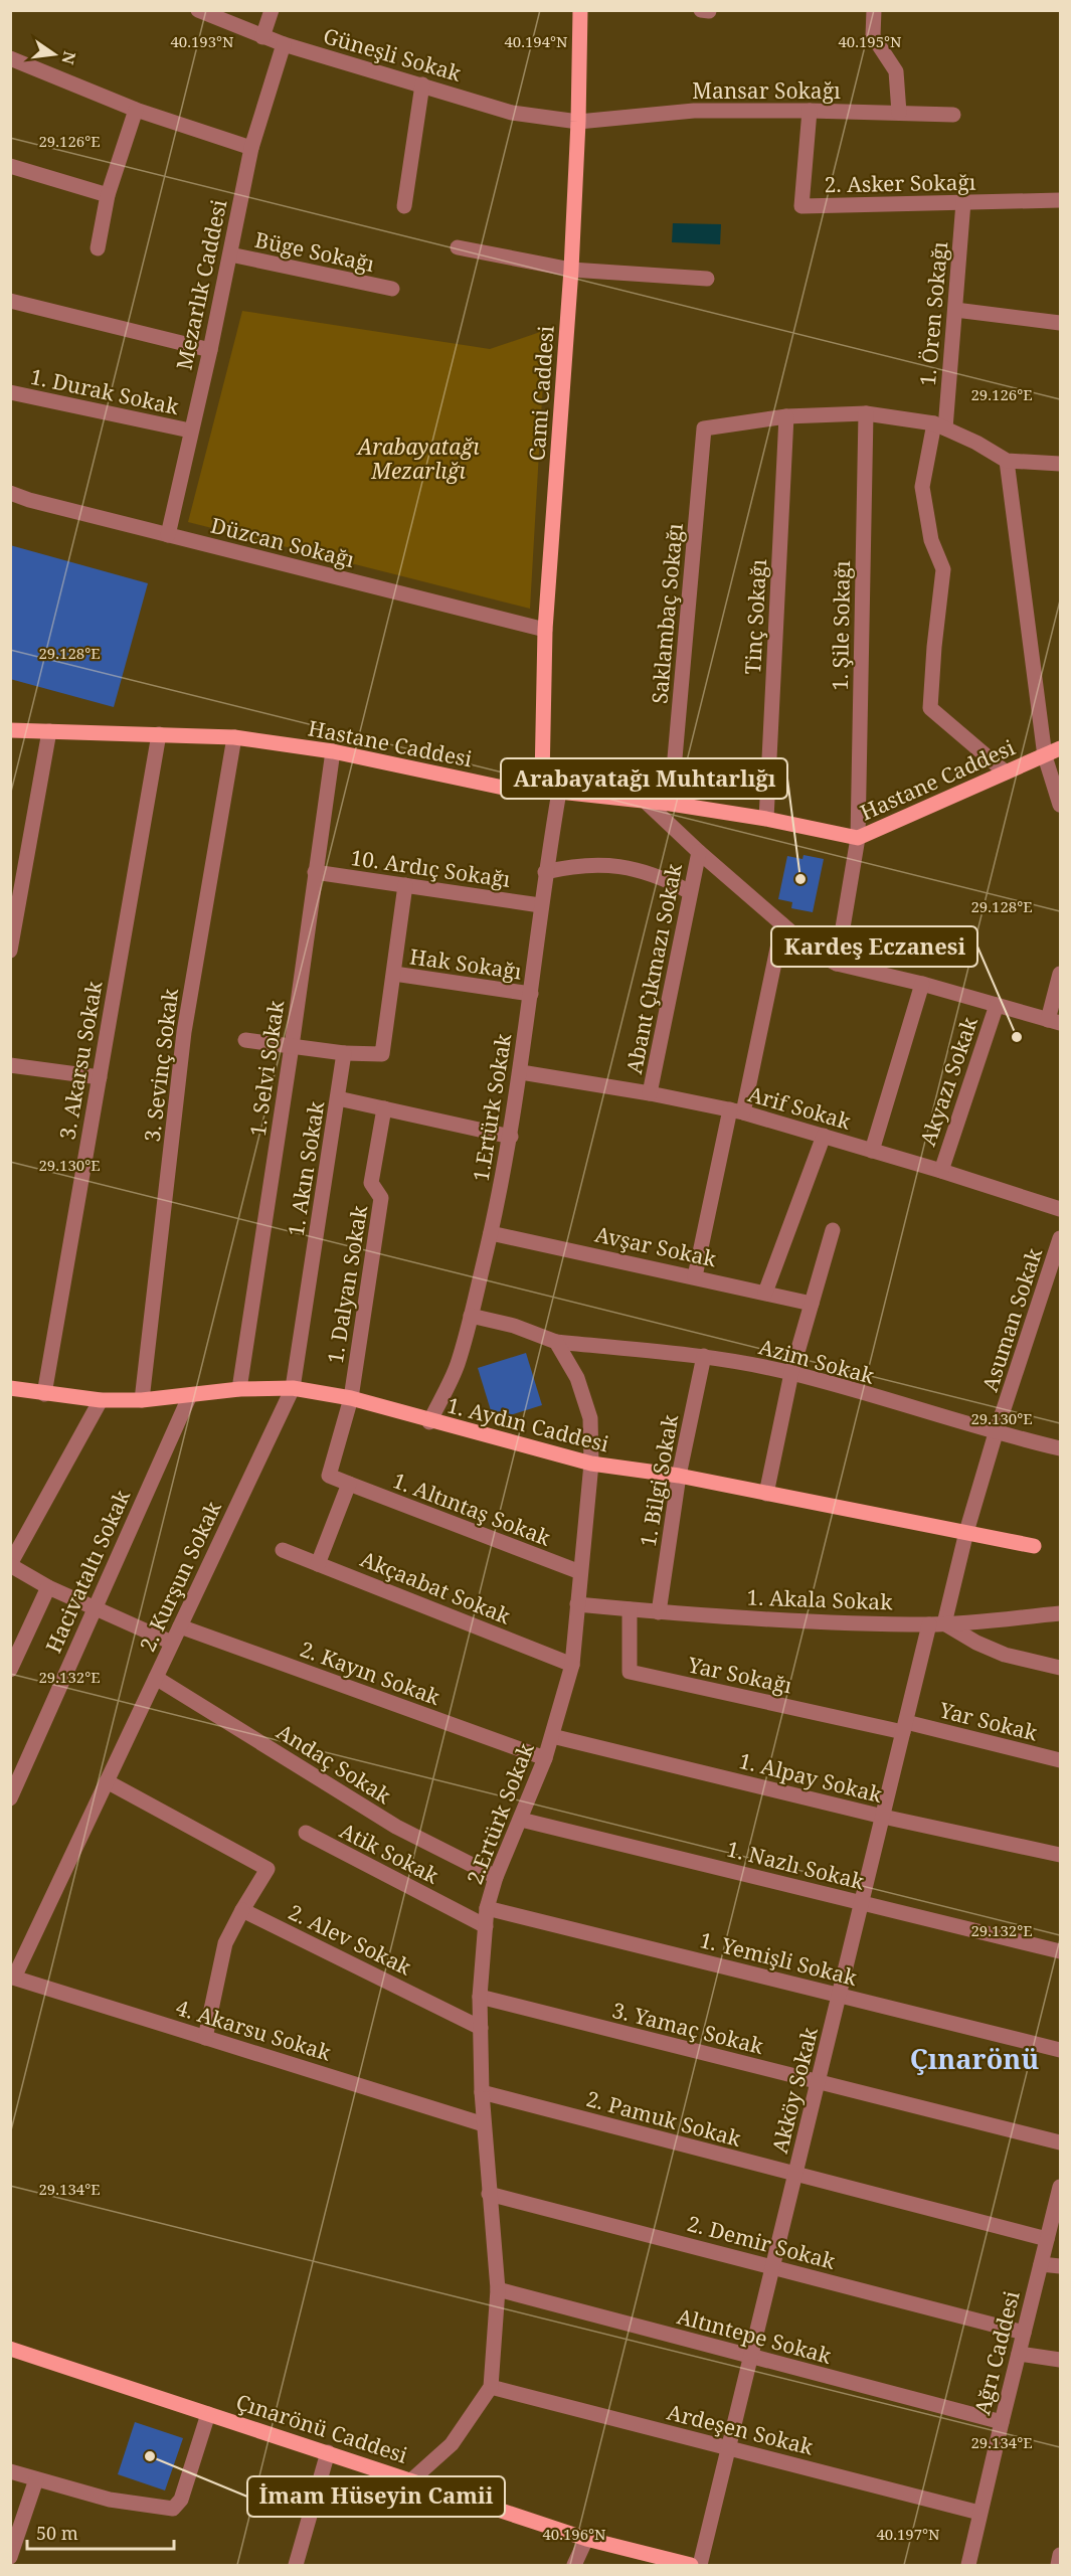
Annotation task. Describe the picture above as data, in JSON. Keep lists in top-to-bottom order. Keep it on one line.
{"streets":{"main road":["Cami Caddesi","Hastane Caddesi","1. Aydın Caddesi","Çınarönü Caddesi"],"street":["Güneşli Sokak","Mansar Sokağı","2. Asker Sokağı","Büge Sokağı","Mezarlık Caddesi","1. Ören Sokağı","1. Durak Sokak","Düzcan Sokağı","Saklambaç Sokağı","Tinç Sokağı","1. Şile Sokağı","10. Ardıç Sokağı","Hak Sokağı","Abant Çıkmazı Sokak","3. Akarsu Sokak","3. Sevinç Sokak","1. Selvi Sokak","Akyazı Sokak","1.Ertürk Sokak","Arif Sokak","1. Akın Sokak","Avşar Sokak","1. Dalyan Sokak","Asuman Sokak","Azim Sokak","1. Bilgi Sokak","1. Altıntaş Sokak","Hacivataltı Sokak","2. Kurşun Sokak","Akçaabat Sokak","1. Akala Sokak","2. Kayın Sokak","Yar Sokağı","Yar Sokak","Andaç Sokak","1. Alpay Sokak","2.Ertürk Sokak","Atik Sokak","1. Nazlı Sokak","2. Alev Sokak","1. Yemişli Sokak","3. Yamaç Sokak","4. Akarsu Sokak","Akköy Sokak","2. Pamuk Sokak","2. Demir Sokak","Altıntepe Sokak","Ağrı Caddesi","Ardeşen Sokak"]},"crossings":[["Güneşli Sokak","Mansar Sokağı"],["Güneşli Sokak","Mezarlık Caddesi"],["Güneşli Sokak","Cami Caddesi"],["Mansar Sokağı","2. Asker Sokağı"],["Mansar Sokağı","Cami Caddesi"],["2. Asker Sokağı","1. Ören Sokağı"],["Büge Sokağı","Mezarlık Caddesi"],["Mezarlık Caddesi","1. Durak Sokak"],["Mezarlık Caddesi","Düzcan Sokağı"],["1. Ören Sokağı","Hastane Caddesi"],["Cami Caddesi","Düzcan Sokağı"],["Cami Caddesi","Hastane Caddesi"],["Saklambaç Sokağı","Tinç Sokağı"],["Saklambaç Sokağı","Hastane Caddesi"],["Tinç Sokağı","Hastane Caddesi"],["1. Şile Sokağı","Hastane Caddesi"],["Hastane Caddesi","3. Akarsu Sokak"],["Hastane Caddesi","3. Sevinç Sokak"],["Hastane Caddesi","1. Selvi Sokak"],["Hastane Caddesi","1.Ertürk Sokak"],["10. Ardıç Sokağı","1. Selvi Sokak"],["10. Ardıç Sokağı","1.Ertürk Sokak"],["Hak Sokağı","1.Ertürk Sokak"],["Abant Çıkmazı Sokak","Arif Sokak"],["3. Akarsu Sokak","1. Aydın Caddesi"],["3. Sevinç Sokak","1. Aydın Caddesi"],["1. Selvi Sokak","1. Aydın Caddesi"],["Akyazı Sokak","Arif Sokak"],["1.Ertürk Sokak","Arif Sokak"],["1.Ertürk Sokak","Avşar Sokak"],["1.Ertürk Sokak","1. Aydın Caddesi"],["1. Akın Sokak","1. Aydın Caddesi"],["1. Akın Sokak","2. Kurşun Sokak"],["1. Dalyan Sokak","1. Aydın Caddesi"],["1. Dalyan Sokak","1. Altıntaş Sokak"],["Asuman Sokak","Azim Sokak"],["Asuman Sokak","1. Aydın Caddesi"],["Asuman Sokak","1. Akala Sokak"],["Asuman Sokak","Akköy Sokak"],["Azim Sokak","1. Bilgi Sokak"],["Azim Sokak","2.Ertürk Sokak"],["1. Aydın Caddesi","1. Bilgi Sokak"],["1. Aydın Caddesi","Hacivataltı Sokak"],["1. Aydın Caddesi","2. Kurşun Sokak"],["1. Aydın Caddesi","2.Ertürk Sokak"],["1. Bilgi Sokak","1. Akala Sokak"],["1. Altıntaş Sokak","2.Ertürk Sokak"],["2. Kurşun Sokak","2. Kayın Sokak"],["2. Kurşun Sokak","Andaç Sokak"],["2. Kurşun Sokak","4. Akarsu Sokak"],["Akçaabat Sokak","2.Ertürk Sokak"],["1. Akala Sokak","Yar Sokağı"],["1. Akala Sokak","2.Ertürk Sokak"],["1. Akala Sokak","Akköy Sokak"],["2. Kayın Sokak","2.Ertürk Sokak"],["Yar Sokağı","Yar Sokak"],["Yar Sokağı","Akköy Sokak"],["Yar Sokak","Akköy Sokak"],["Andaç Sokak","2.Ertürk Sokak"],["1. Alpay Sokak","2.Ertürk Sokak"],["1. Alpay Sokak","Akköy Sokak"],["2.Ertürk Sokak","Atik Sokak"],["2.Ertürk Sokak","1. Nazlı Sokak"],["2.Ertürk Sokak","2. Alev Sokak"],["2.Ertürk Sokak","1. Yemişli Sokak"],["2.Ertürk Sokak","3. Yamaç Sokak"],["2.Ertürk Sokak","4. Akarsu Sokak"],["2.Ertürk Sokak","2. Pamuk Sokak"],["2.Ertürk Sokak","2. Demir Sokak"],["2.Ertürk Sokak","Altıntepe Sokak"],["2.Ertürk Sokak","Ardeşen Sokak"],["1. Nazlı Sokak","Akköy Sokak"],["1. Yemişli Sokak","Akköy Sokak"],["3. Yamaç Sokak","Akköy Sokak"],["Akköy Sokak","2. Pamuk Sokak"],["Akköy Sokak","2. Demir Sokak"],["Akköy Sokak","Altıntepe Sokak"],["Akköy Sokak","Ardeşen Sokak"],["2. Pamuk Sokak","Ağrı Caddesi"],["2. Demir Sokak","Ağrı Caddesi"],["Altıntepe Sokak","Ağrı Caddesi"],["Ağrı Caddesi","Ardeşen Sokak"]],"districts":["Çınarönü"],"parks":["Arabayatağı Mezarlığı"],"places":["Arabayatağı Muhtarlığı","Kardeş Eczanesi","İmam Hüseyin Camii"],"scale_bar":"50 m","north":"right","coordinates":["40.193°N","40.194°N","40.195°N","29.126°E","29.128°E","29.130°E","29.132°E","29.134°E","40.196°N","40.197°N"]}
